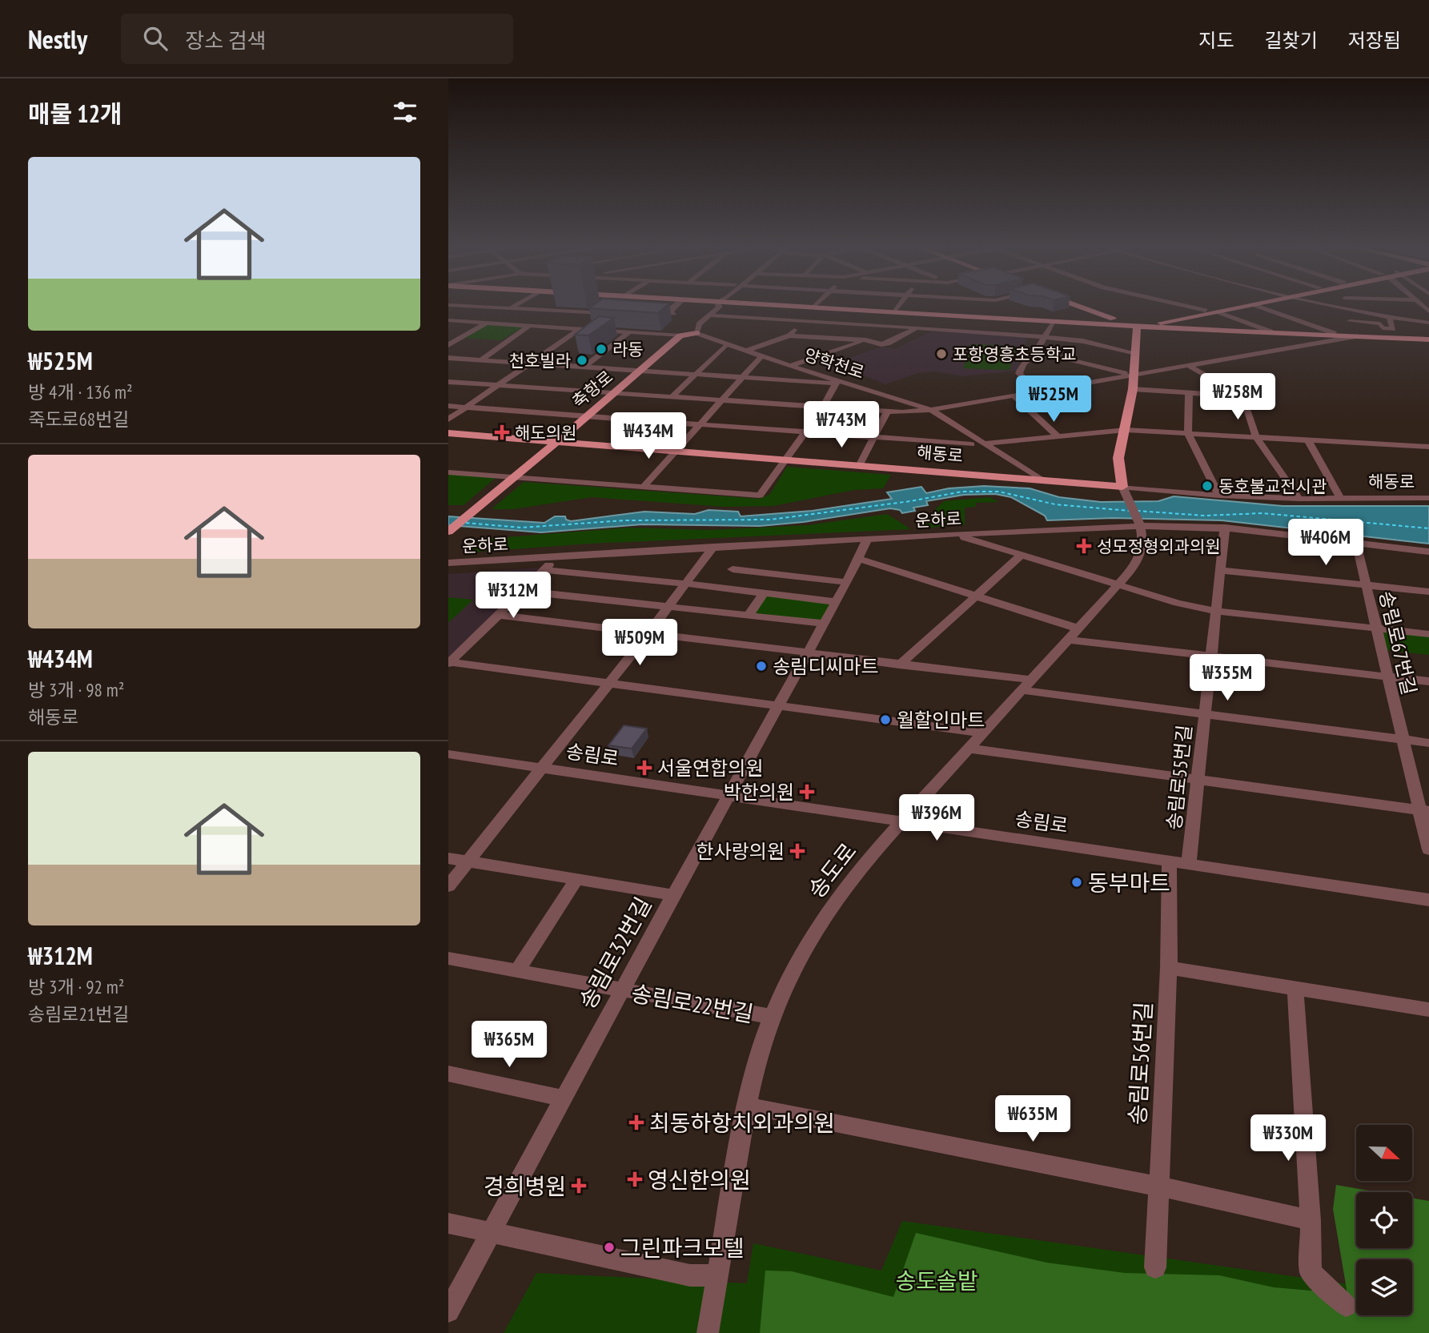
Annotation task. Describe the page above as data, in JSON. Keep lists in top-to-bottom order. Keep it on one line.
{"streets":{"main road":["축항로","해동로"],"street":["양학천로","운하로","송림로67번길","송림로","송림로55번길","송도로","송림로32번길","송림로22번길","송림로56번길"]},"crossings":[["양학천로","축항로"],["양학천로","해동로"],["축항로","해동로"],["운하로","송림로67번길"],["운하로","송림로55번길"],["운하로","송도로"],["운하로","송림로32번길"],["송림로","송림로55번길"],["송림로","송도로"],["송림로","송림로32번길"],["송림로","송림로56번길"],["송도로","송림로22번길"],["송림로32번길","송림로22번길"]],"parks":["송도솔밭"],"places":{"other":["라동","포항영흥초등학교","천호빌라","동호불교전시관","송림디씨마트","월할인마트","동부마트","그린파크모텔"],"health":["해도의원","성모정형외과의원","서울연합의원","박한의원","한사랑의원","최동하항치외과의원","영신한의원","경희병원"]},"north":"right","page":{"header":"Nestly","search":"장소 검색","nav":["지도","길찾기","저장됨"],"heading":"매물 12개","list":[{"name":"₩525M","note":"방 4개 · 136 m² · 죽도로68번길"},{"name":"₩434M","note":"방 3개 · 98 m² · 해동로"},{"name":"₩312M","note":"방 3개 · 92 m² · 송림로21번길"}],"price":["₩258M","₩525M","₩743M","₩434M","₩406M","₩312M","₩509M","₩355M","₩396M","₩365M","₩635M","₩330M"]}}
